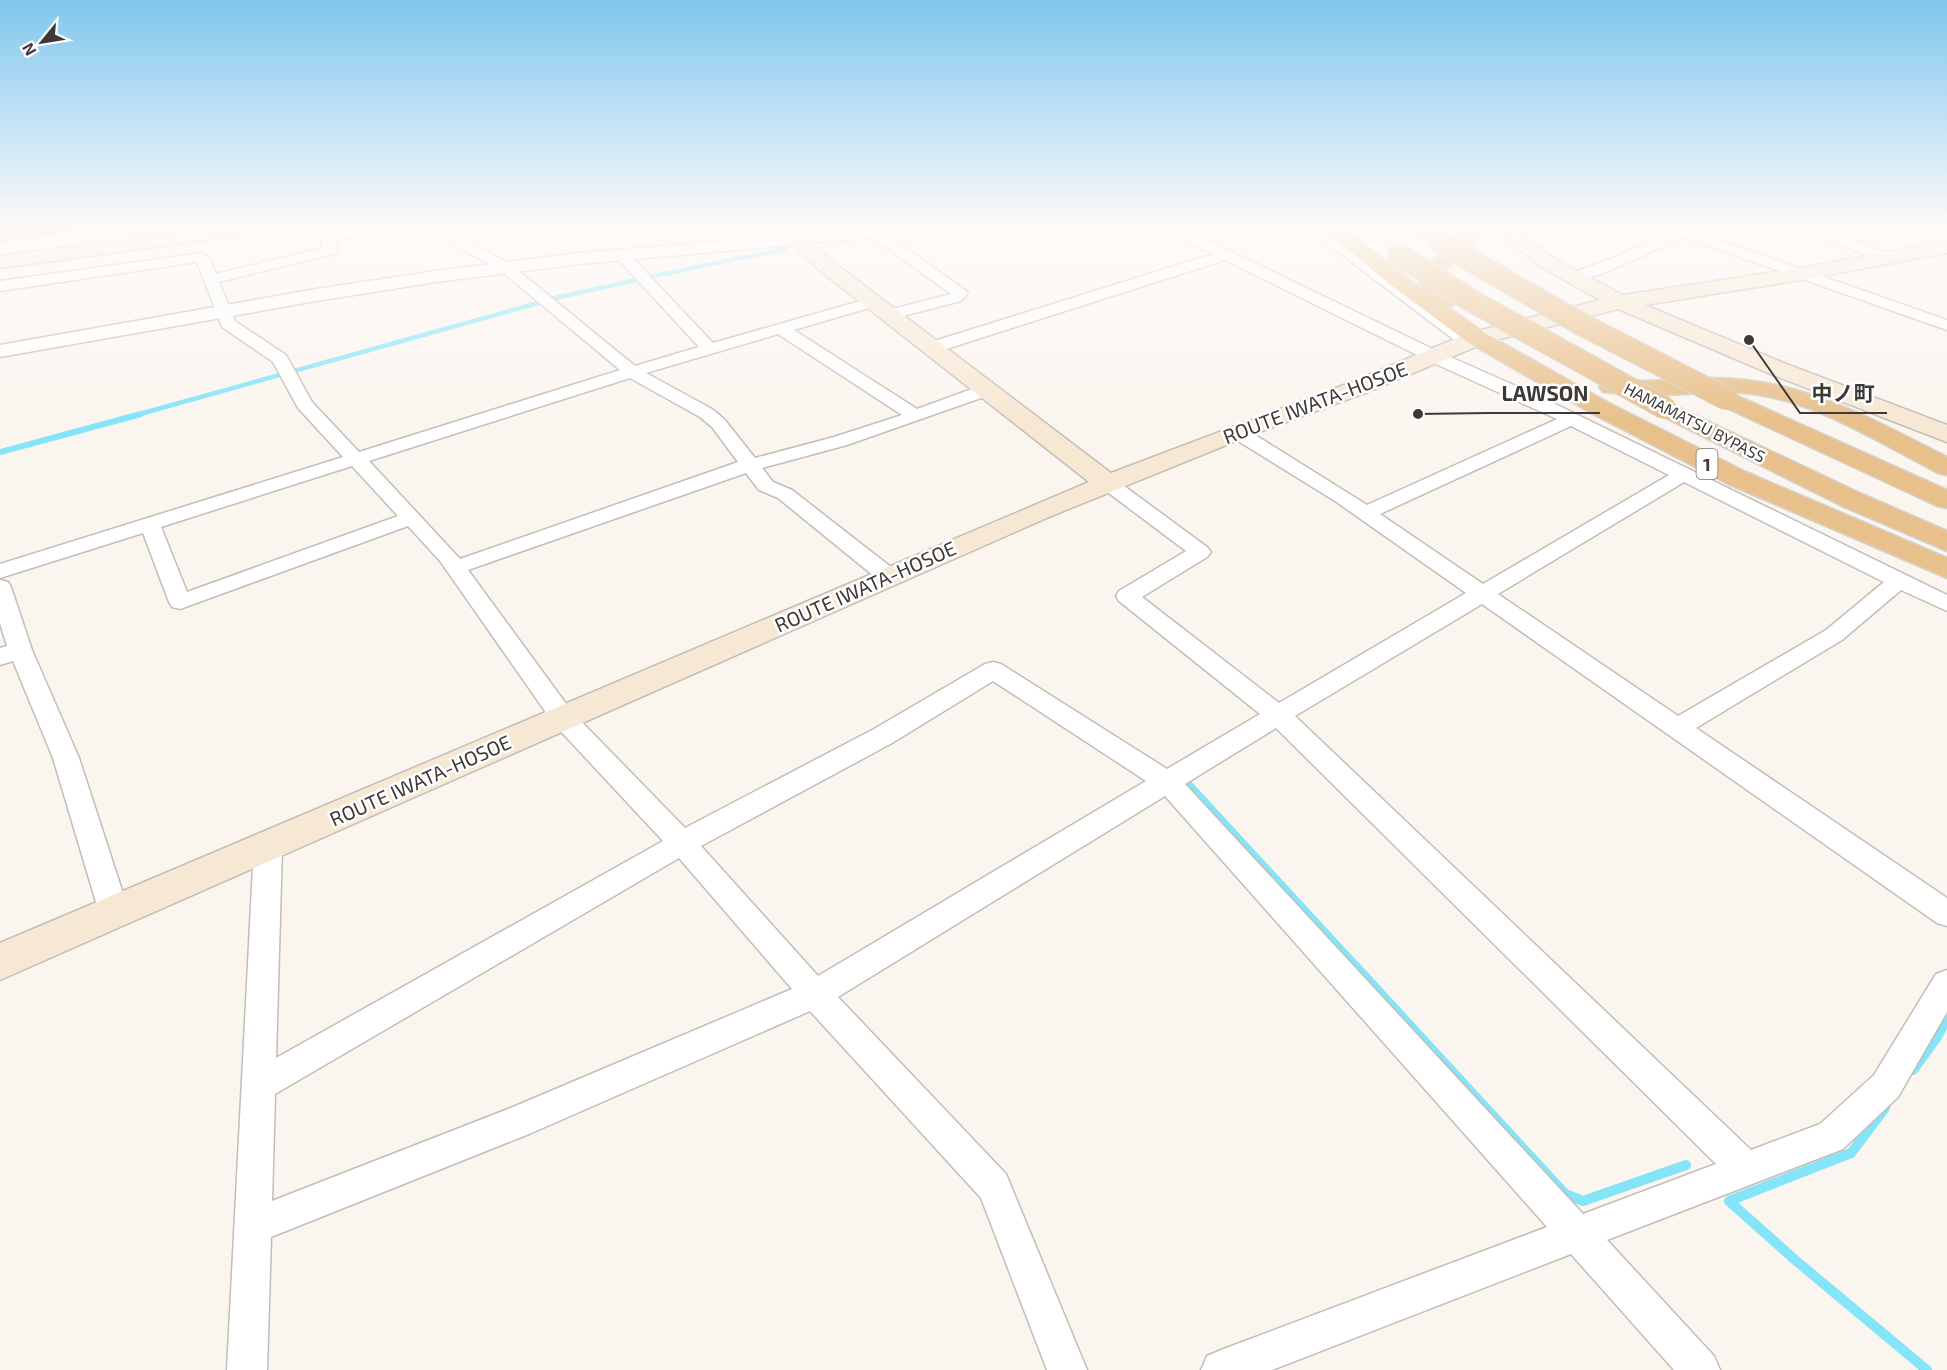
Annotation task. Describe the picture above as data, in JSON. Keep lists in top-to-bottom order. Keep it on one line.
{"streets":{"highway":["HAMAMATSU BYPASS","1"],"main road":["ROUTE IWATA-HOSOE"]},"crossings":[["ROUTE IWATA-HOSOE","1"]],"places":["中ノ町","LAWSON"],"north":"bottom left"}
